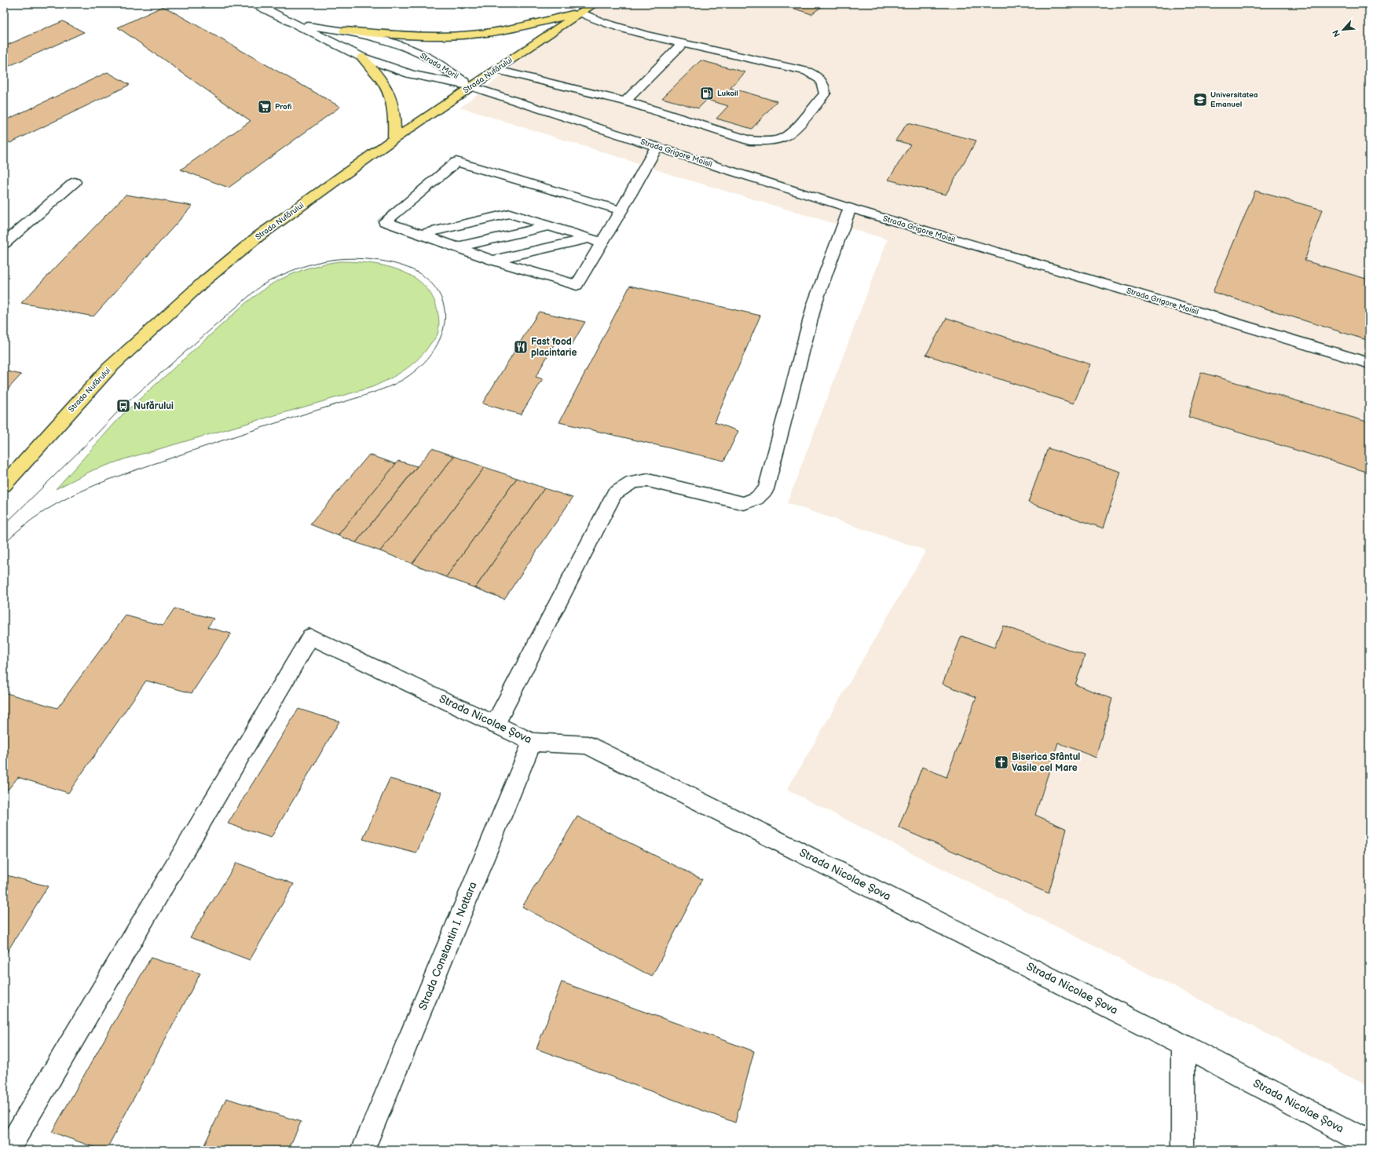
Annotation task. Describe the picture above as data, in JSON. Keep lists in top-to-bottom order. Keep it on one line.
{"streets":{"main road":["Strada Nufărului"],"street":["Strada Morii","Strada Grigore Moisil","Strada Nicolae Șova","Strada Constantin I. Nottara"]},"crossings":[["Strada Morii","Strada Nufărului"],["Strada Morii","Strada Grigore Moisil"],["Strada Nufărului","Strada Grigore Moisil"],["Strada Nicolae Șova","Strada Constantin I. Nottara"]],"places":{"fuel station":["Lukoil"],"school or university":["Universitatea Emanuel"],"supermarket":["Profi"],"restaurant":["Fast food placintarie"],"bus stop":["Nufărului"],"church":["Biserica Sfântul Vasile cel Mare"]},"north":"bottom left"}
